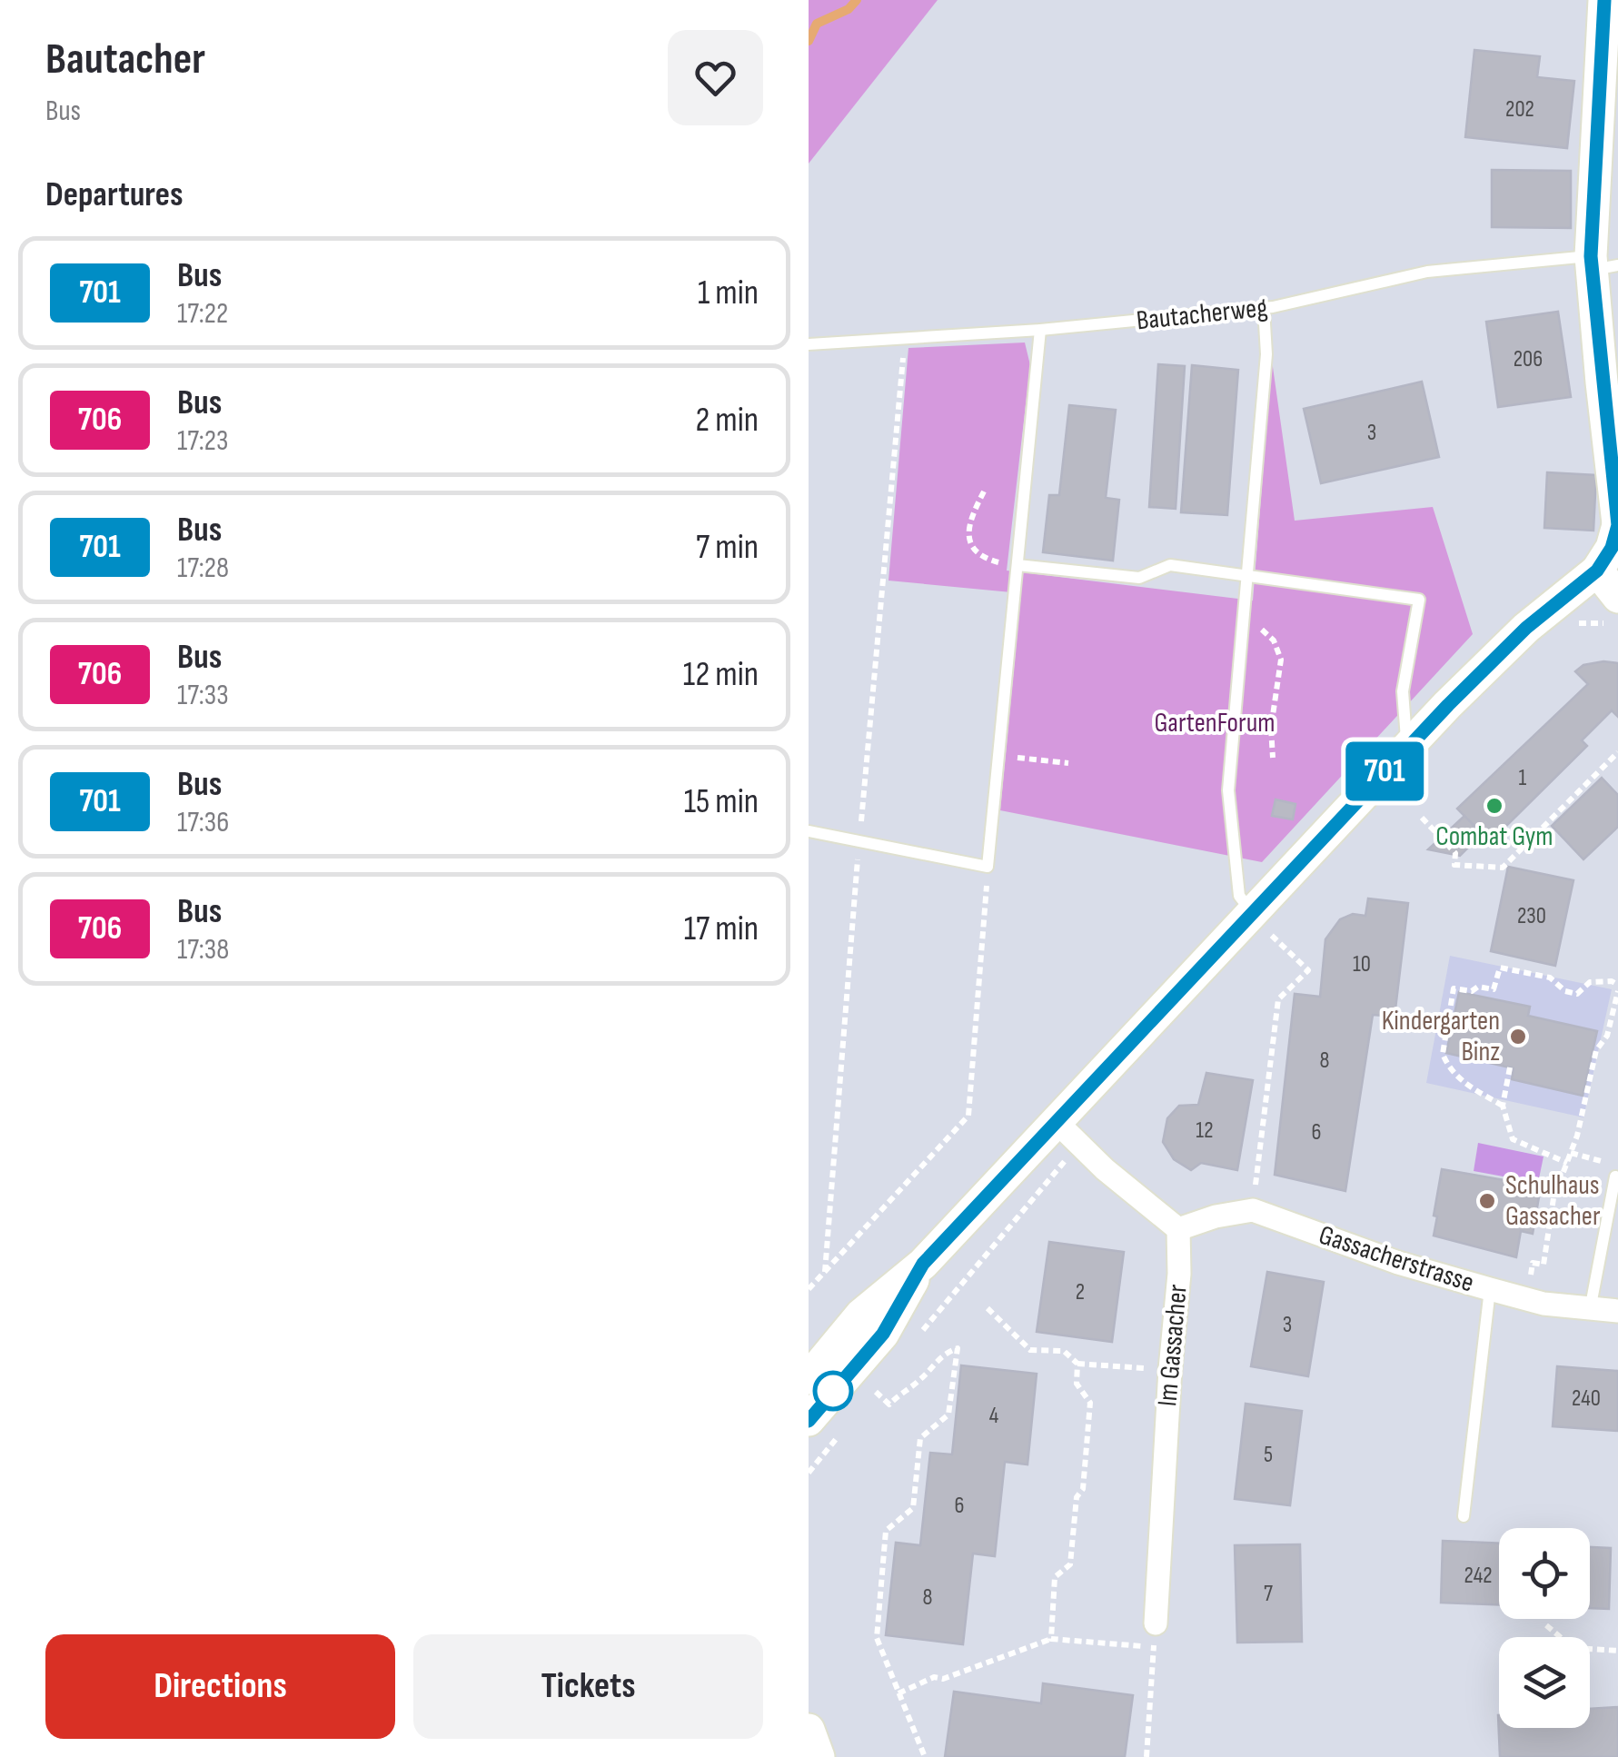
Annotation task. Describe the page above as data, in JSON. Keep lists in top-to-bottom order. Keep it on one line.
{"streets":{"street":["Gassacherstrasse","Im Gassacher"],"lane":["Bautacherweg"]},"parks":["GartenForum"],"places":["Combat Gym","Kindergarten Binz","Schulhaus Gassacher"],"lines":["bus line 701"],"house_numbers":["202","206","3","1","230","10","8","12","6","2","3","240","4","5","6","242","7","8"],"page":{"heading":[["Bautacher","Bus"],"Departures"],"on_map":"701","list":[{"mark":"701","name":"Bus","note":"17:22","value":"1 min"},{"mark":"706","name":"Bus","note":"17:23","value":"2 min"},{"mark":"701","name":"Bus","note":"17:28","value":"7 min"},{"mark":"706","name":"Bus","note":"17:33","value":"12 min"},{"mark":"701","name":"Bus","note":"17:36","value":"15 min"},{"mark":"706","name":"Bus","note":"17:38","value":"17 min"}],"buttons":["Directions","Tickets"]}}
